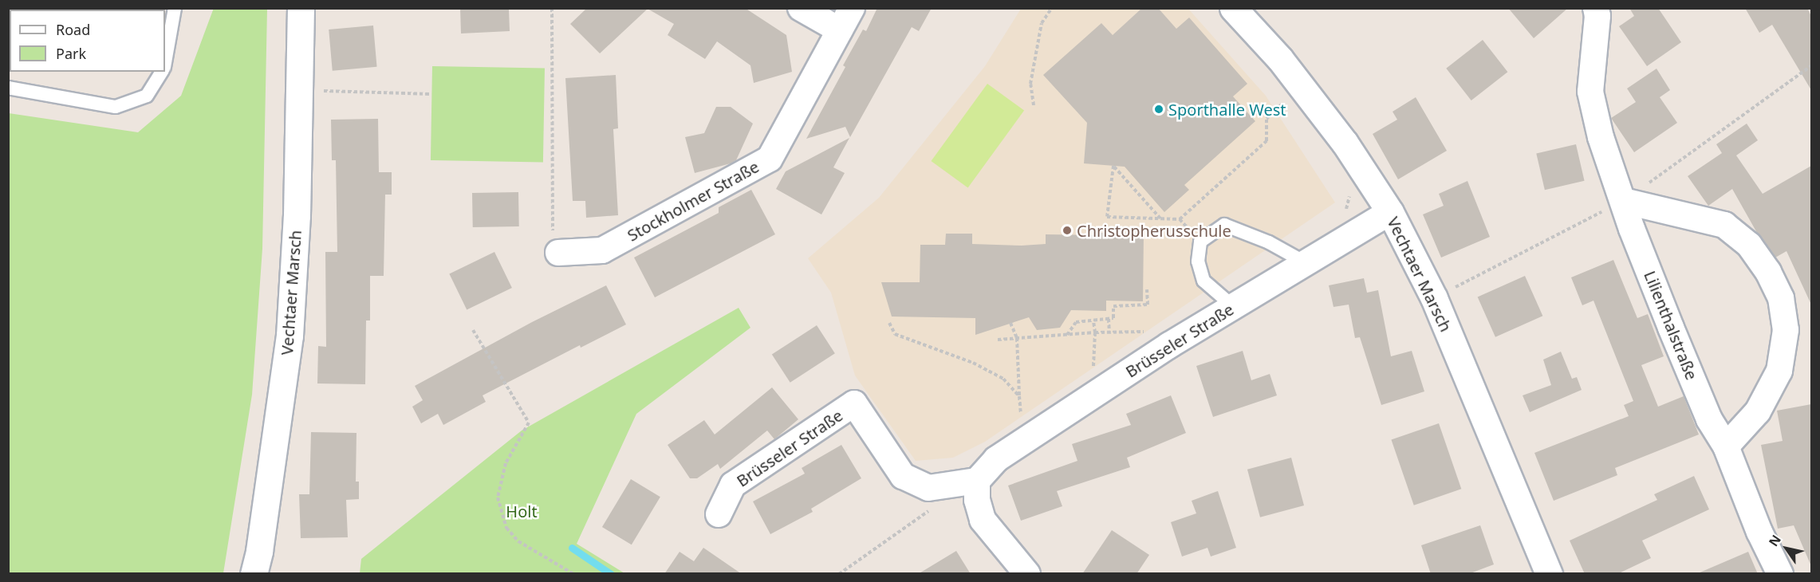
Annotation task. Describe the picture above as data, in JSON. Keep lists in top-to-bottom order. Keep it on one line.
{"streets":{"street":["Stockholmer Straße","Vechtaer Marsch","Lilienthalstraße","Brüsseler Straße"]},"crossings":[["Vechtaer Marsch","Brüsseler Straße"]],"parks":["Holt"],"places":["Sporthalle West","Christopherusschule"],"legend":["Road","Park"],"north":"top left"}
